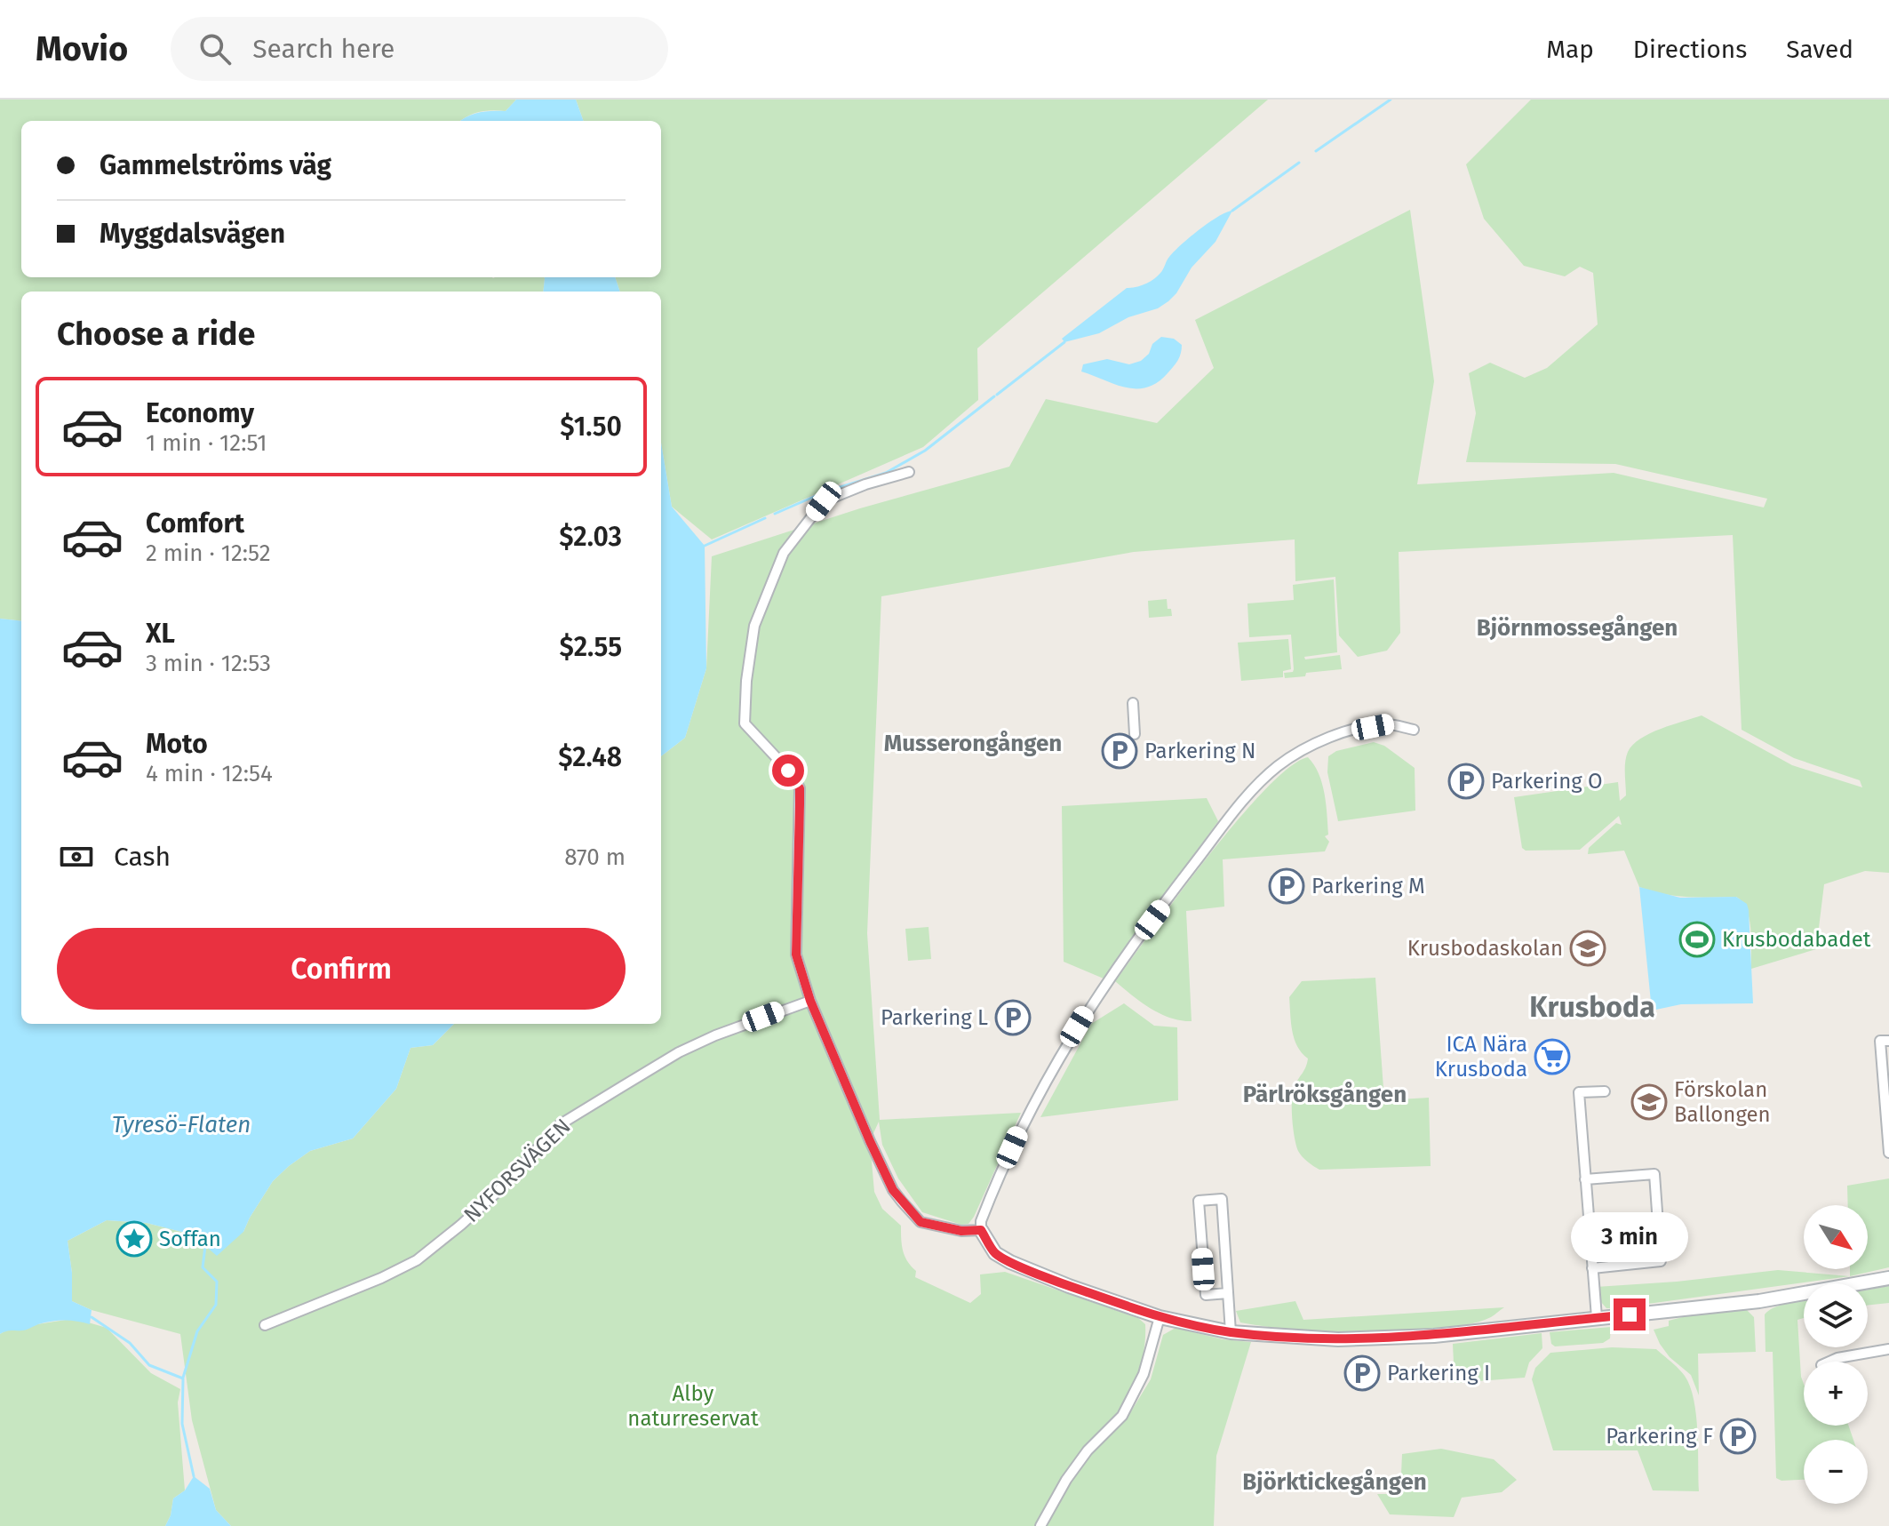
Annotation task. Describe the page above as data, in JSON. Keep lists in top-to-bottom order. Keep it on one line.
{"streets":{"street":["NYFORSVÄGEN"]},"districts":["Björnmossegången","Musserongången","Krusboda","Pärlröksgången","Björktickegången"],"water":["Tyresö-Flaten"],"parks":["Alby naturreservat"],"places":{"parking":["Parkering N","Parkering O","Parkering M","Parkering L","Parkering I","Parkering F"],"sports":["Krusbodabadet"],"school or university":["Krusbodaskolan","Förskolan Ballongen"],"supermarket":["ICA Nära Krusboda"],"place":["Soffan"]},"north":"bottom right","page":{"header":"Movio","search":"Search here","nav":["Map","Directions","Saved"],"banner":["Gammelströms väg","Myggdalsvägen"],"heading":"Choose a ride","list":[{"name":"Economy","note":"1 min · 12:51","value":"$1.50"},{"name":"Comfort","note":"2 min · 12:52","value":"$2.03"},{"name":"XL","note":"3 min · 12:53","value":"$2.55"},{"name":"Moto","note":"4 min · 12:54","value":"$2.48"}],"pay":["Cash","870 m"],"buttons":"Confirm","map_buttons":["+","−"],"bubble":"3 min"}}
